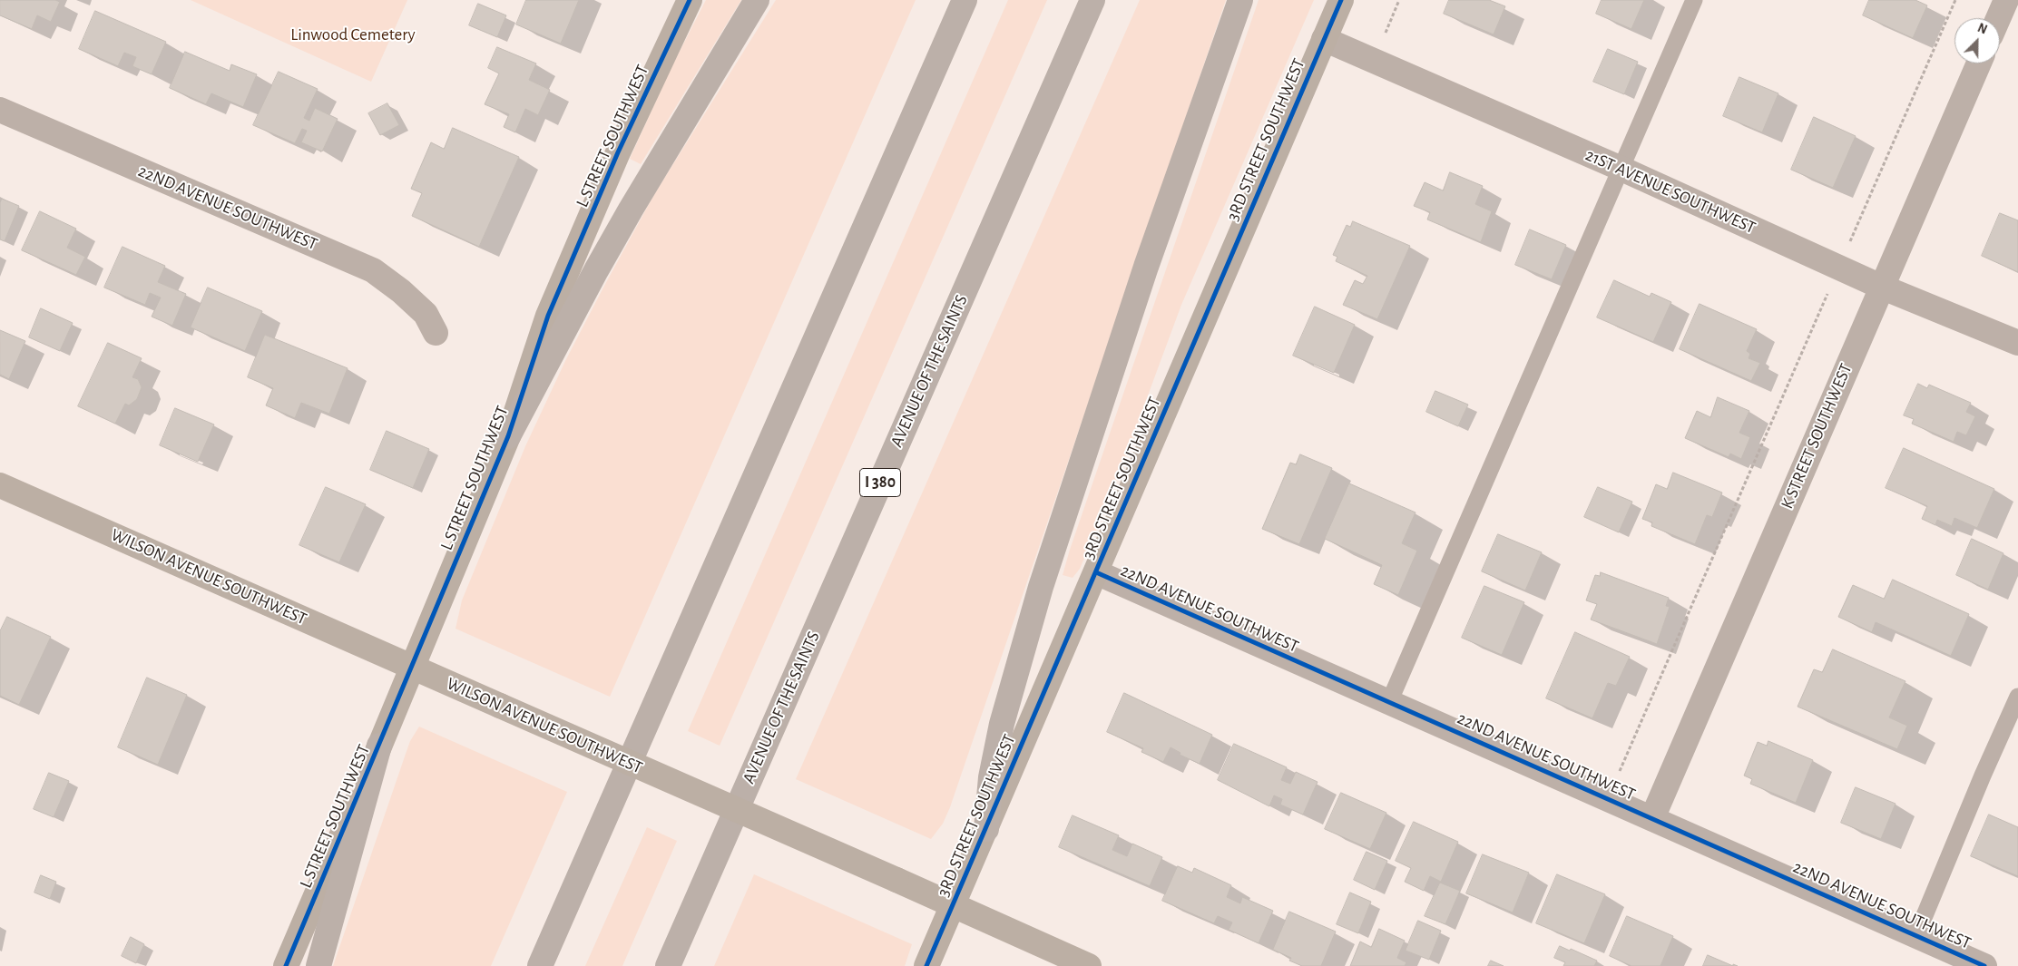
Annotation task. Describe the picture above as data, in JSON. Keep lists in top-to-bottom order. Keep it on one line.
{"streets":{"highway":["AVENUE OF THE SAINTS","I 380"],"street":["L STREET SOUTHWEST","3RD STREET SOUTHWEST","21ST AVENUE SOUTHWEST","22ND AVENUE SOUTHWEST","K STREET SOUTHWEST","WILSON AVENUE SOUTHWEST"]},"crossings":[["L STREET SOUTHWEST","WILSON AVENUE SOUTHWEST"],["3RD STREET SOUTHWEST","21ST AVENUE SOUTHWEST"],["3RD STREET SOUTHWEST","22ND AVENUE SOUTHWEST"],["3RD STREET SOUTHWEST","WILSON AVENUE SOUTHWEST"],["21ST AVENUE SOUTHWEST","K STREET SOUTHWEST"],["22ND AVENUE SOUTHWEST","K STREET SOUTHWEST"]],"parks":["Linwood Cemetery"],"north":"top right"}
